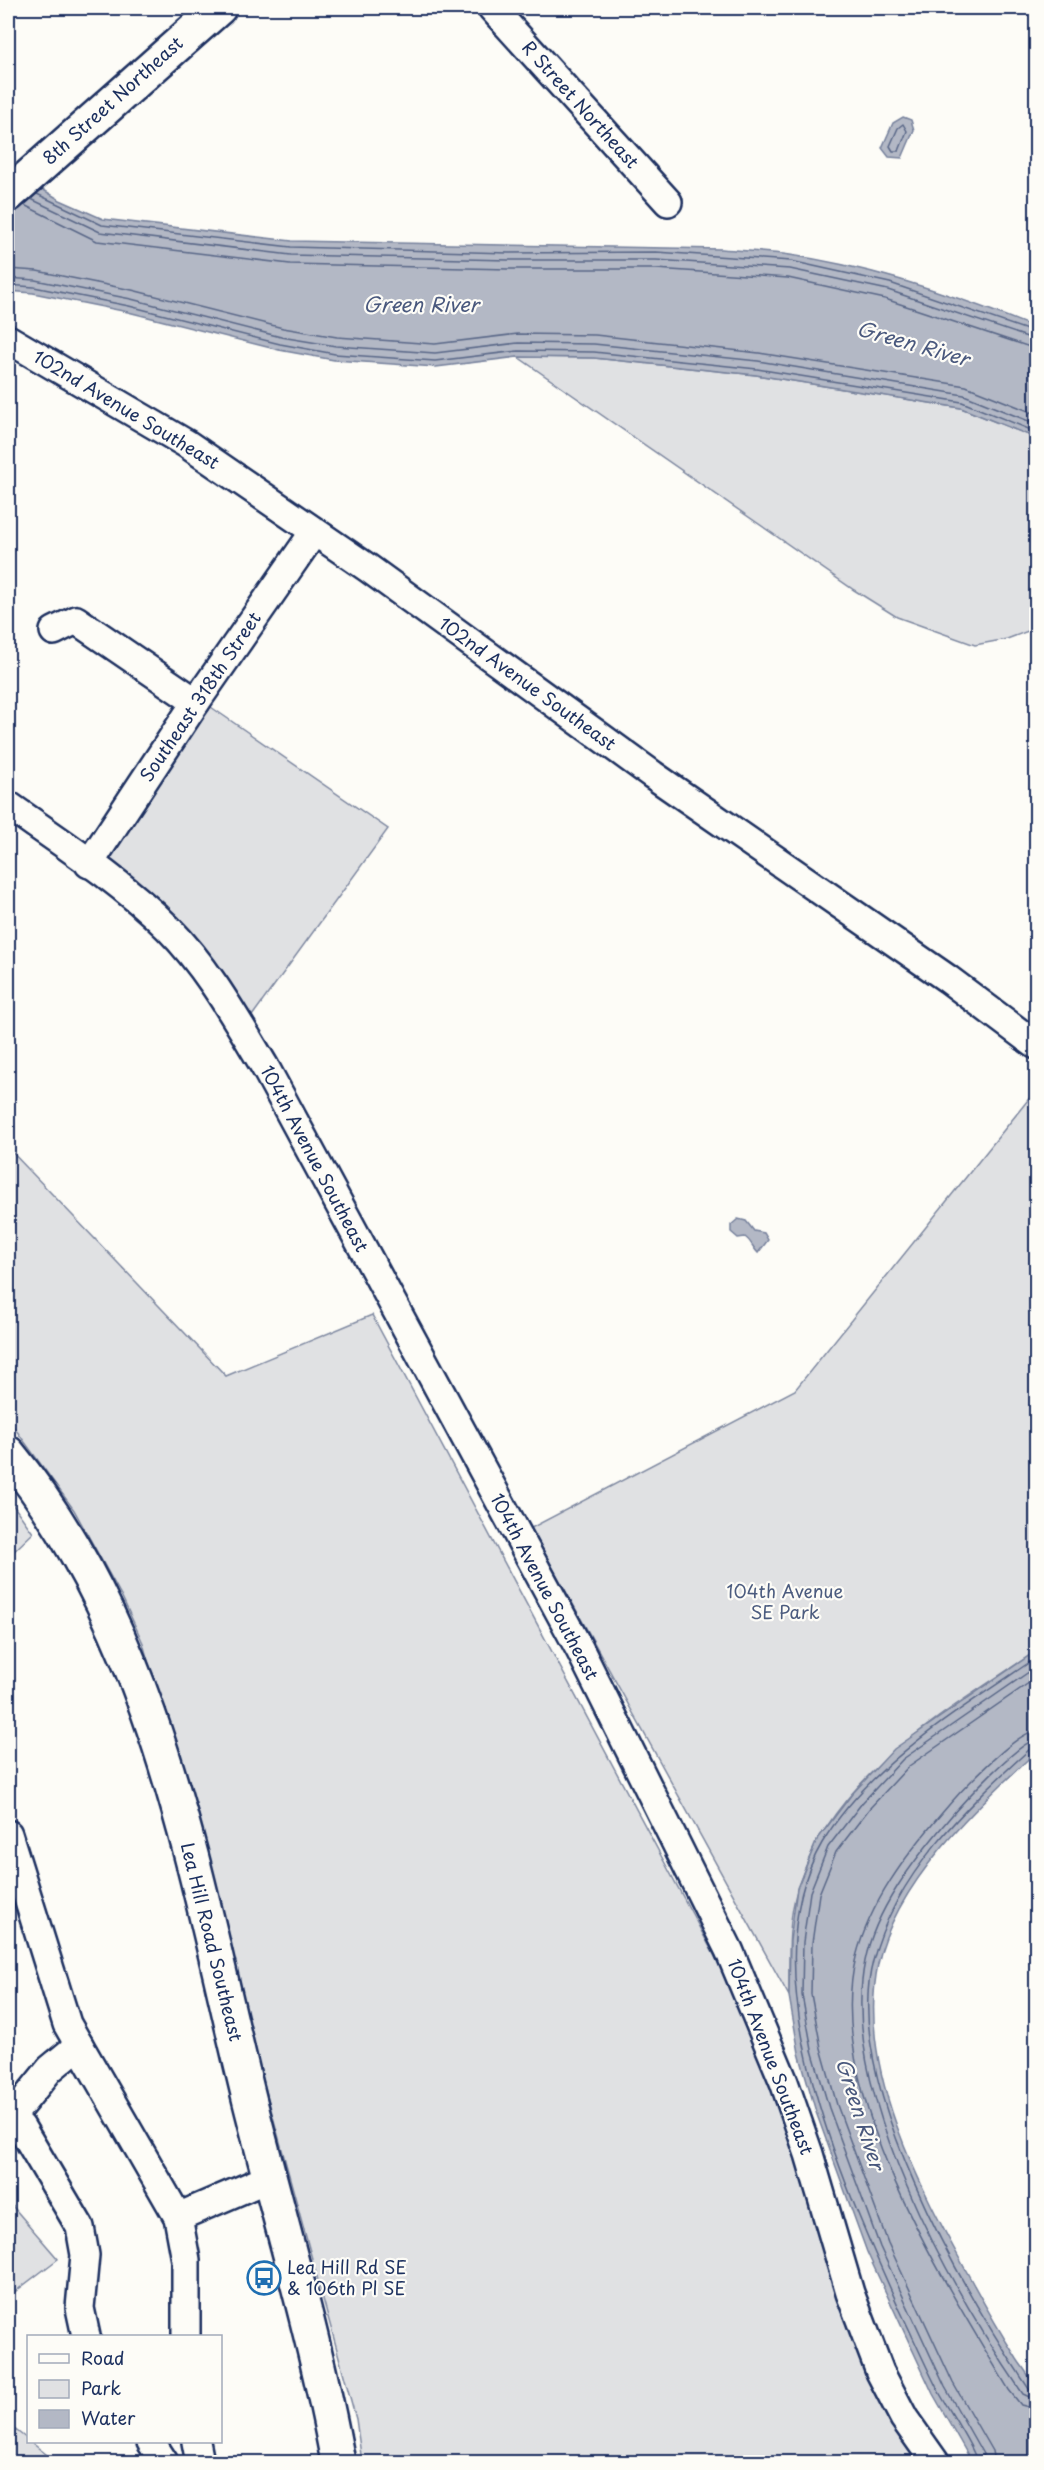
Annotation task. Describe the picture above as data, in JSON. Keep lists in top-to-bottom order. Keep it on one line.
{"streets":{"main road":["8th Street Northeast","Lea Hill Road Southeast"],"street":["R Street Northeast","102nd Avenue Southeast","Southeast 318th Street","104th Avenue Southeast"]},"crossings":[["102nd Avenue Southeast","Southeast 318th Street"],["Southeast 318th Street","104th Avenue Southeast"]],"water":["Green River"],"parks":["104th Avenue SE Park"],"places":{"bus stop":["Lea Hill Rd SE & 106th Pl SE"]},"legend":["Road","Park","Water"]}
